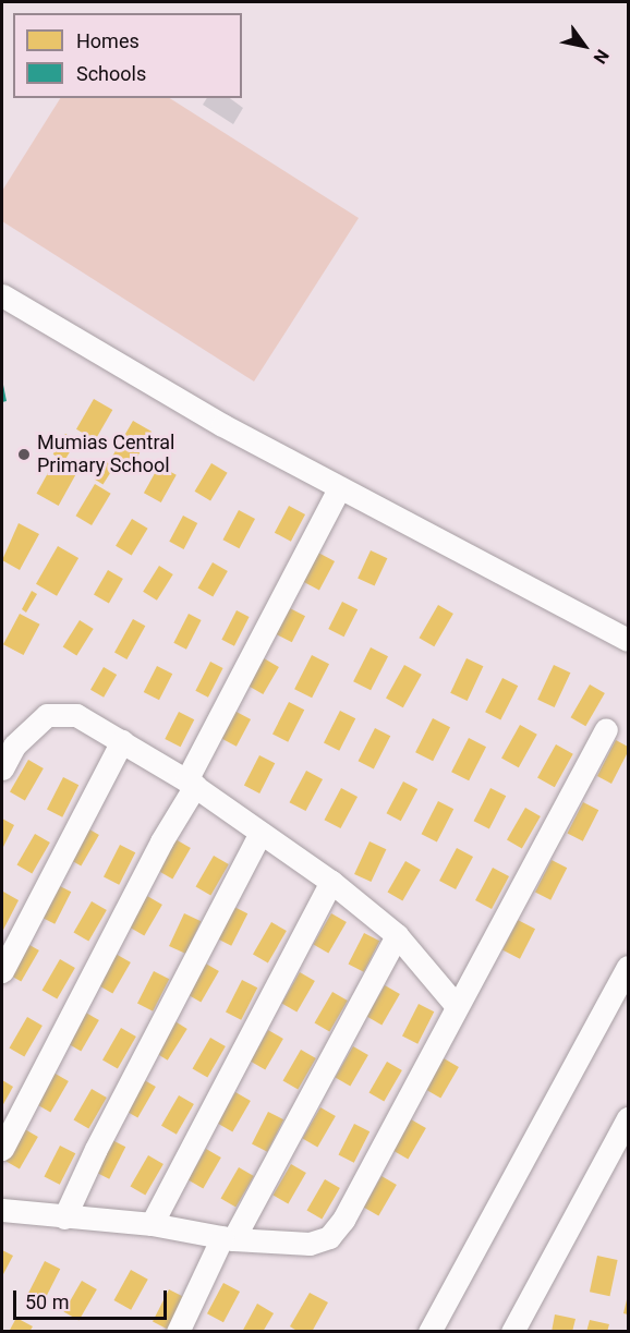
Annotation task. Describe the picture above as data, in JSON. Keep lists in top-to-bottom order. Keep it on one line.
{"places":["Mumias Central Primary School"],"legend":["Homes","Schools"],"scale_bar":"50 m","north":"bottom right"}
